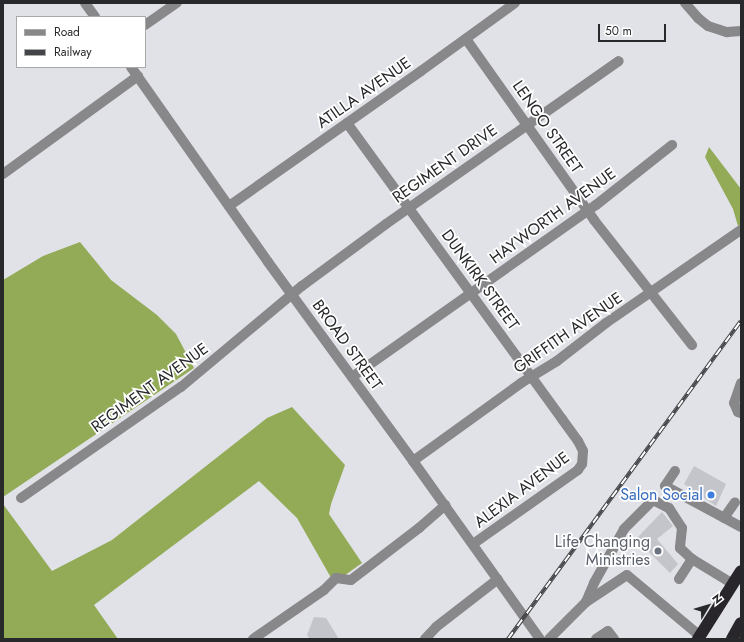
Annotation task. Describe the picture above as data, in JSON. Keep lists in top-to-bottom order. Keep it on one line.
{"streets":{"street":["ATILLA AVENUE","LENGO STREET","REGIMENT DRIVE","HAYWORTH AVENUE","DUNKIRK STREET","GRIFFITH AVENUE","BROAD STREET","REGIMENT AVENUE","ALEXIA AVENUE"]},"crossings":[["ATILLA AVENUE","LENGO STREET"],["ATILLA AVENUE","DUNKIRK STREET"],["ATILLA AVENUE","BROAD STREET"],["LENGO STREET","REGIMENT DRIVE"],["LENGO STREET","HAYWORTH AVENUE"],["LENGO STREET","GRIFFITH AVENUE"],["REGIMENT DRIVE","DUNKIRK STREET"],["REGIMENT DRIVE","BROAD STREET"],["REGIMENT DRIVE","REGIMENT AVENUE"],["HAYWORTH AVENUE","DUNKIRK STREET"],["HAYWORTH AVENUE","BROAD STREET"],["DUNKIRK STREET","GRIFFITH AVENUE"],["DUNKIRK STREET","ALEXIA AVENUE"],["GRIFFITH AVENUE","BROAD STREET"],["BROAD STREET","REGIMENT AVENUE"],["BROAD STREET","ALEXIA AVENUE"]],"places":["Salon Social","Life Changing Ministries"],"legend":["Road","Railway"],"scale_bar":"50 m","north":"top right"}
